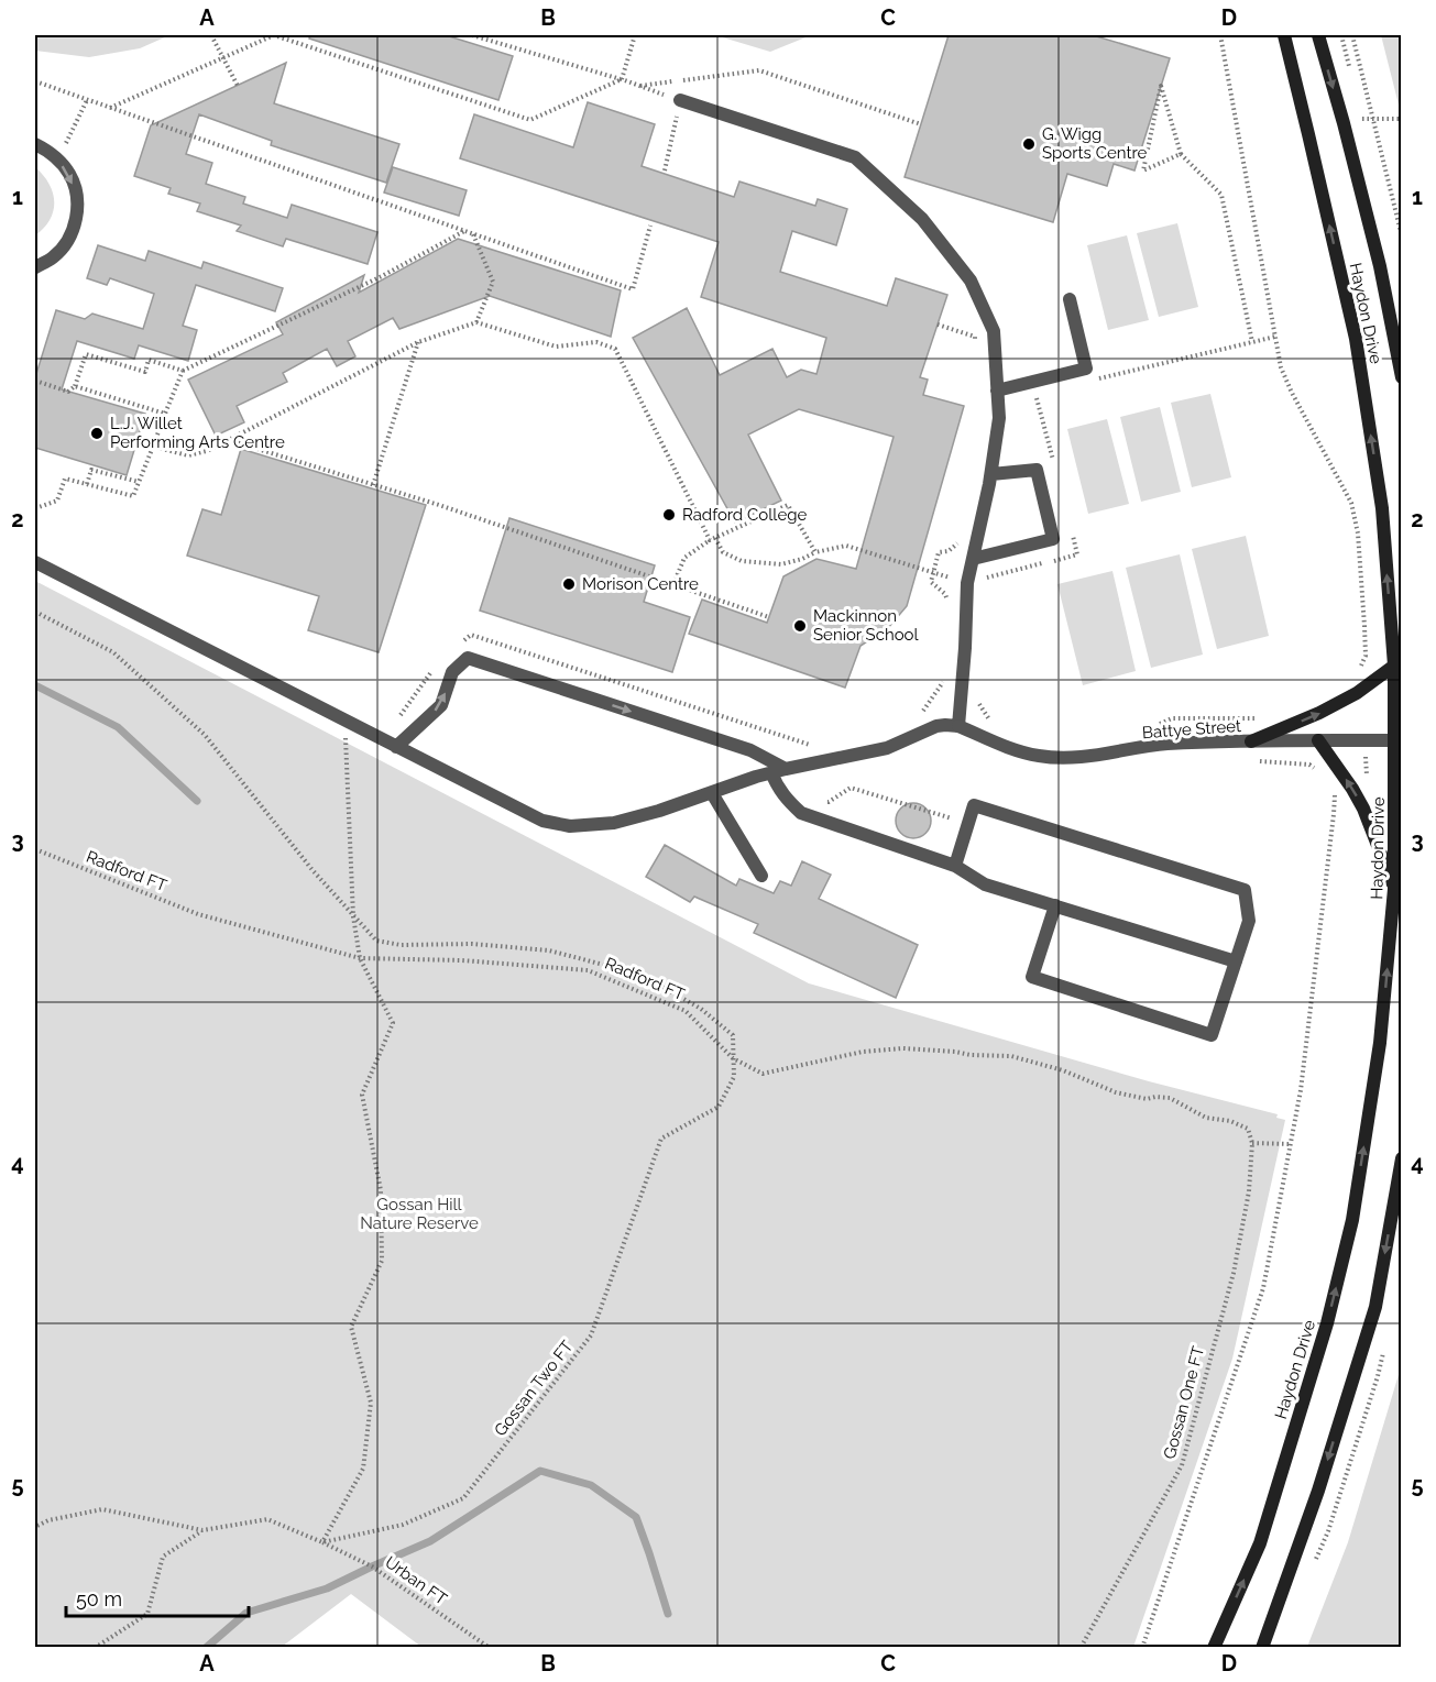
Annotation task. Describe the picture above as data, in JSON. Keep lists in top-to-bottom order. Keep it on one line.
{"streets":{"main road":["Haydon Drive"],"street":["Battye Street"],"path":["Radford FT","Gossan Two FT","Gossan One FT","Urban FT"]},"crossings":[["Haydon Drive","Battye Street"],["Radford FT","Gossan Two FT"],["Radford FT","Gossan One FT"],["Gossan Two FT","Urban FT"]],"parks":["Gossan Hill Nature Reserve"],"places":["G. Wigg Sports Centre","L.J. Willet Performing Arts Centre","Radford College","Morison Centre","Mackinnon Senior School"],"scale_bar":"50 m","grid":{"columns":["A","B","C","D"],"rows":["1","2","3","4","5"]}}
